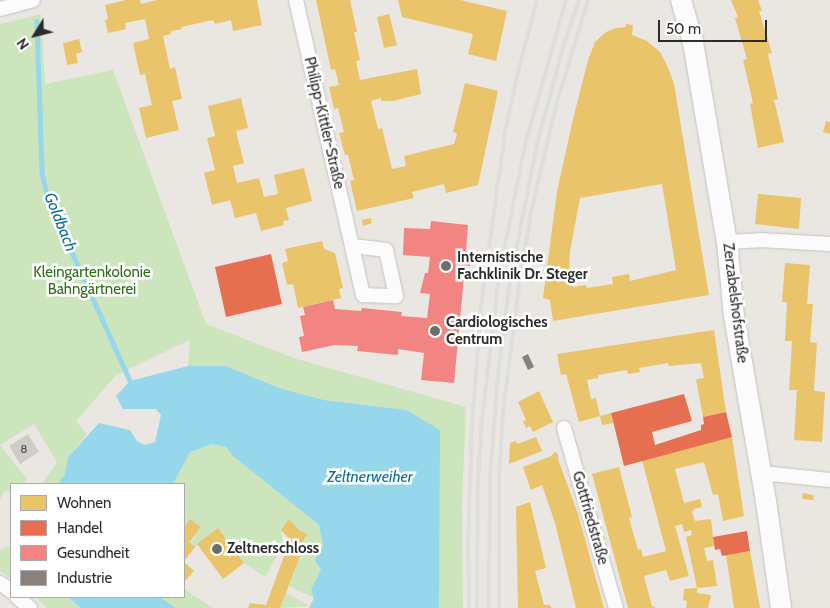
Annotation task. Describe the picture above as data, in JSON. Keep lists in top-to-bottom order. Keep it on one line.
{"streets":{"street":["Philipp-Kittler-Straße","Zerzabelshofstraße","Gottfriedstraße"]},"water":["Goldbach","Zeltnerweiher"],"parks":["Kleingartenkolonie Bahngärtnerei"],"places":["Internistische Fachklinik Dr. Steger","Cardiologisches Centrum","Zeltnerschloss"],"house_numbers":["8"],"legend":["Wohnen","Handel","Gesundheit","Industrie"],"scale_bar":"50 m","north":"bottom left"}
